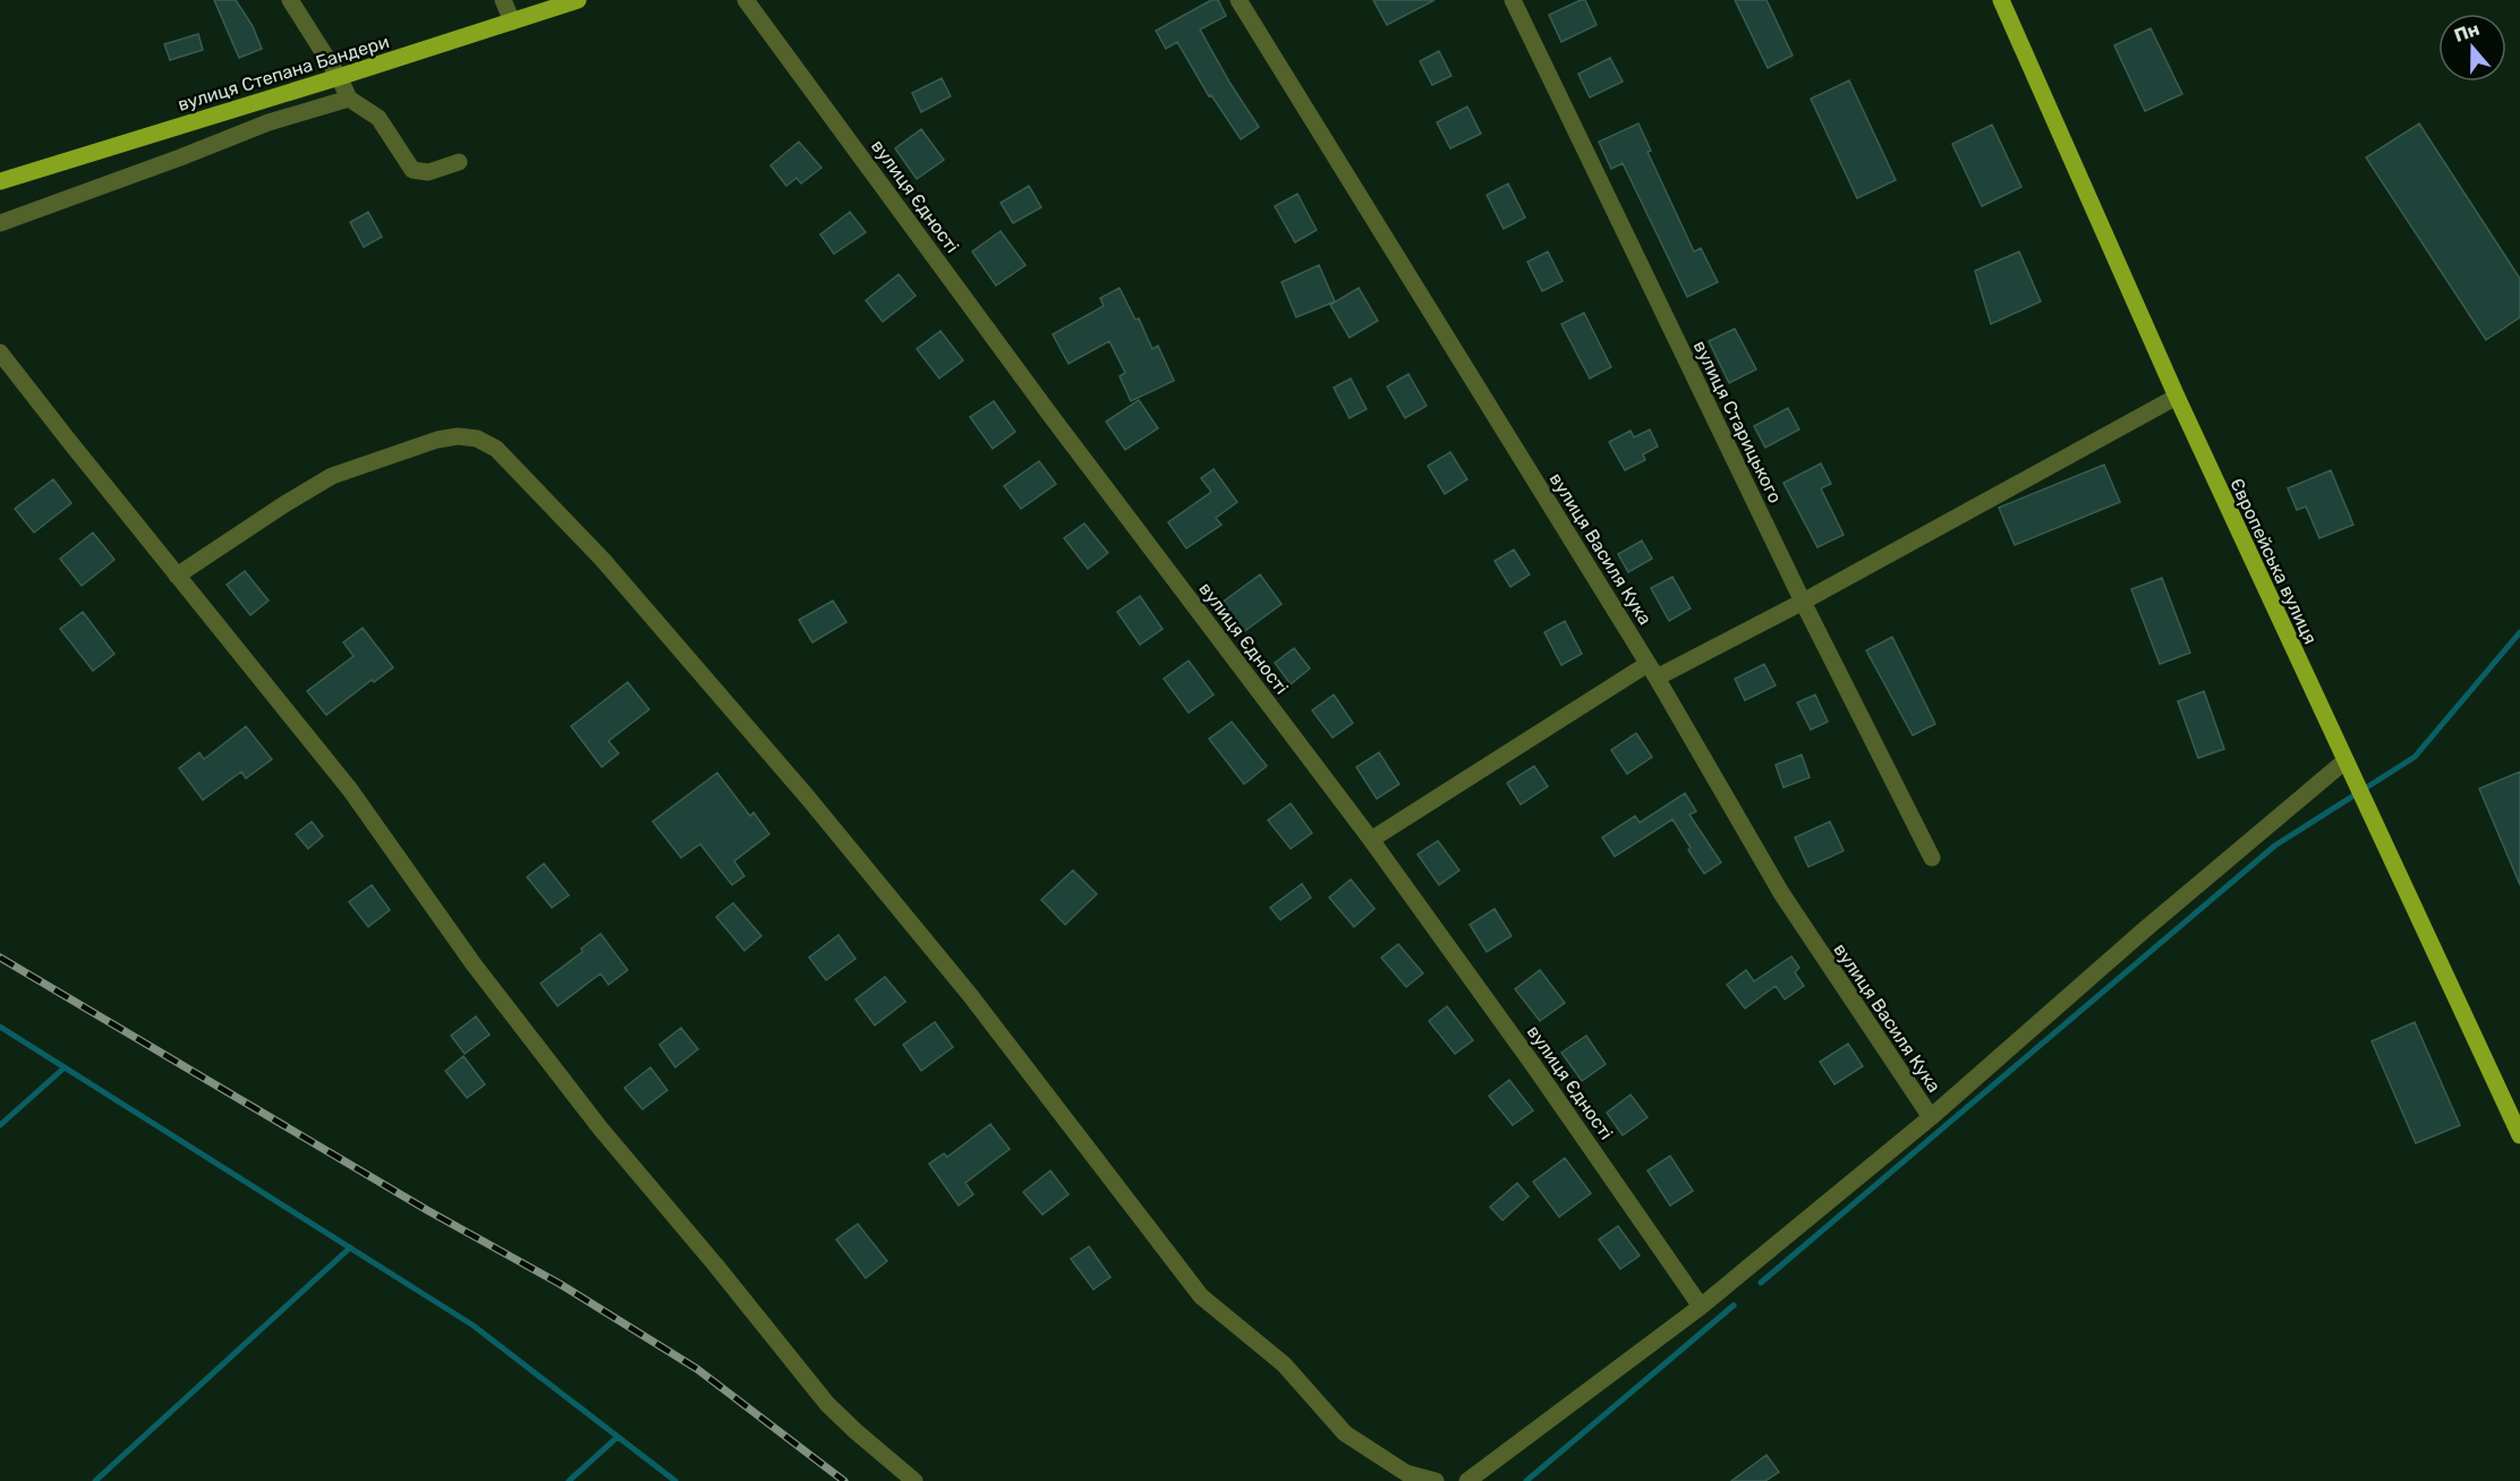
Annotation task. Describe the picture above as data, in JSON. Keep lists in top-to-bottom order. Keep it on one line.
{"streets":{"main road":["вулиця Степана Бандери","Європейська вулиця"],"street":["вулиця Єдності","вулиця Старицького","вулиця Василя Кука"]},"north":"top"}
